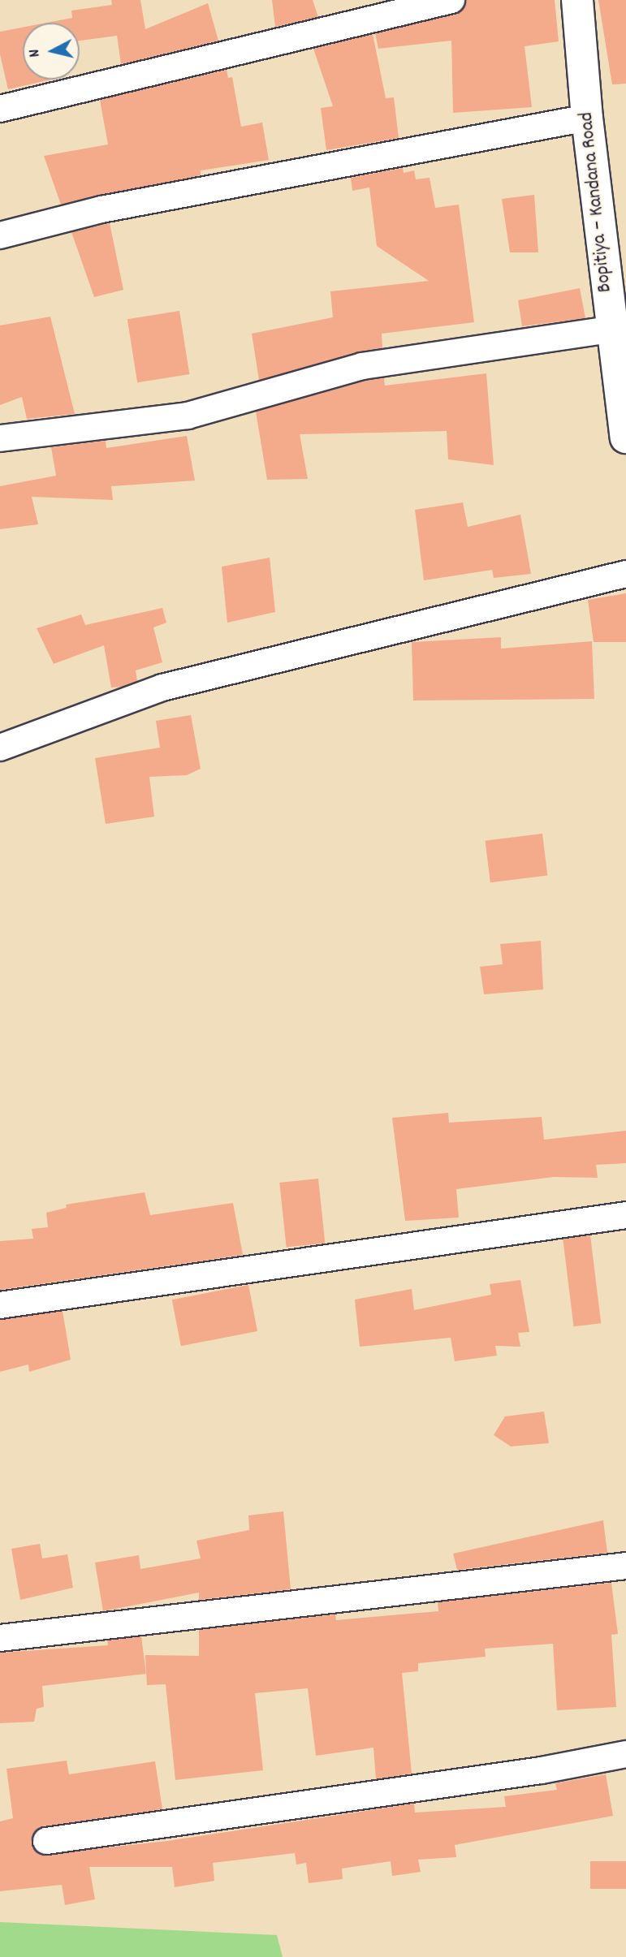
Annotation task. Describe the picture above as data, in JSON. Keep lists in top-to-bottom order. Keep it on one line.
{"streets":{"street":["Bopitiya – Kandana Road"]},"north":"left"}
